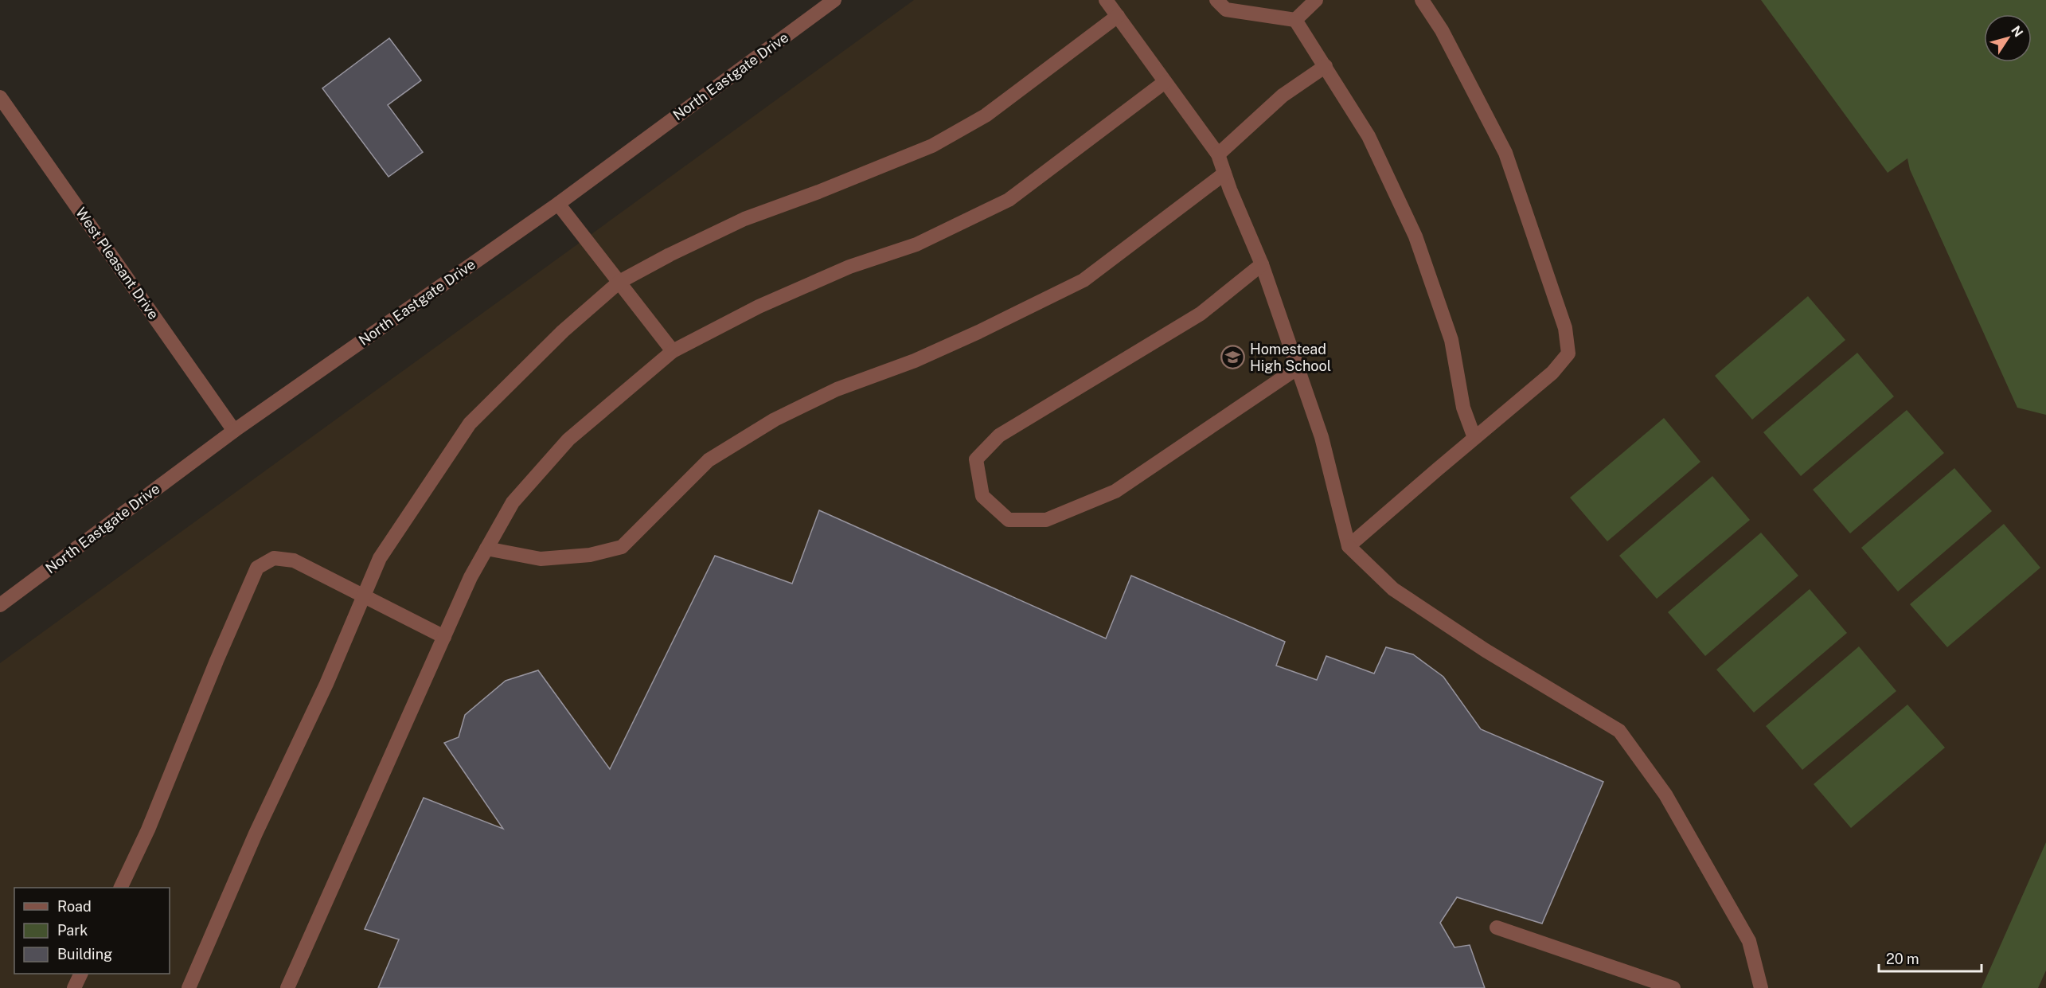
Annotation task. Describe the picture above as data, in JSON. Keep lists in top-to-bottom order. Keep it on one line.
{"streets":{"street":["North Eastgate Drive","West Pleasant Drive"]},"crossings":[["North Eastgate Drive","West Pleasant Drive"]],"places":{"school or university":["Homestead High School"]},"legend":["Road","Park","Building"],"scale_bar":"20 m","north":"top right"}
